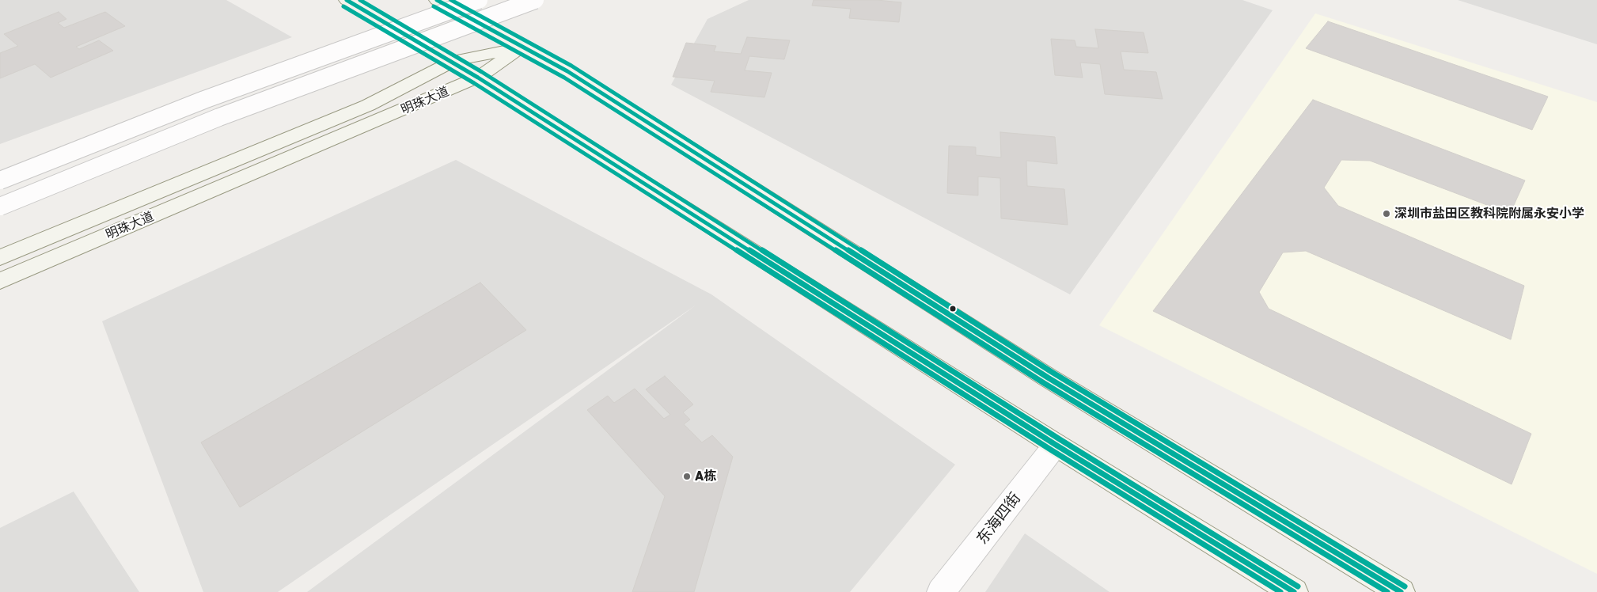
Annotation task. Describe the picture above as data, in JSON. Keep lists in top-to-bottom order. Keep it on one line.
{"streets":{"main road":["明珠大道"],"street":["东海四街"]},"places":["深圳市盐田区教科院附属永安小学","A栋"]}
